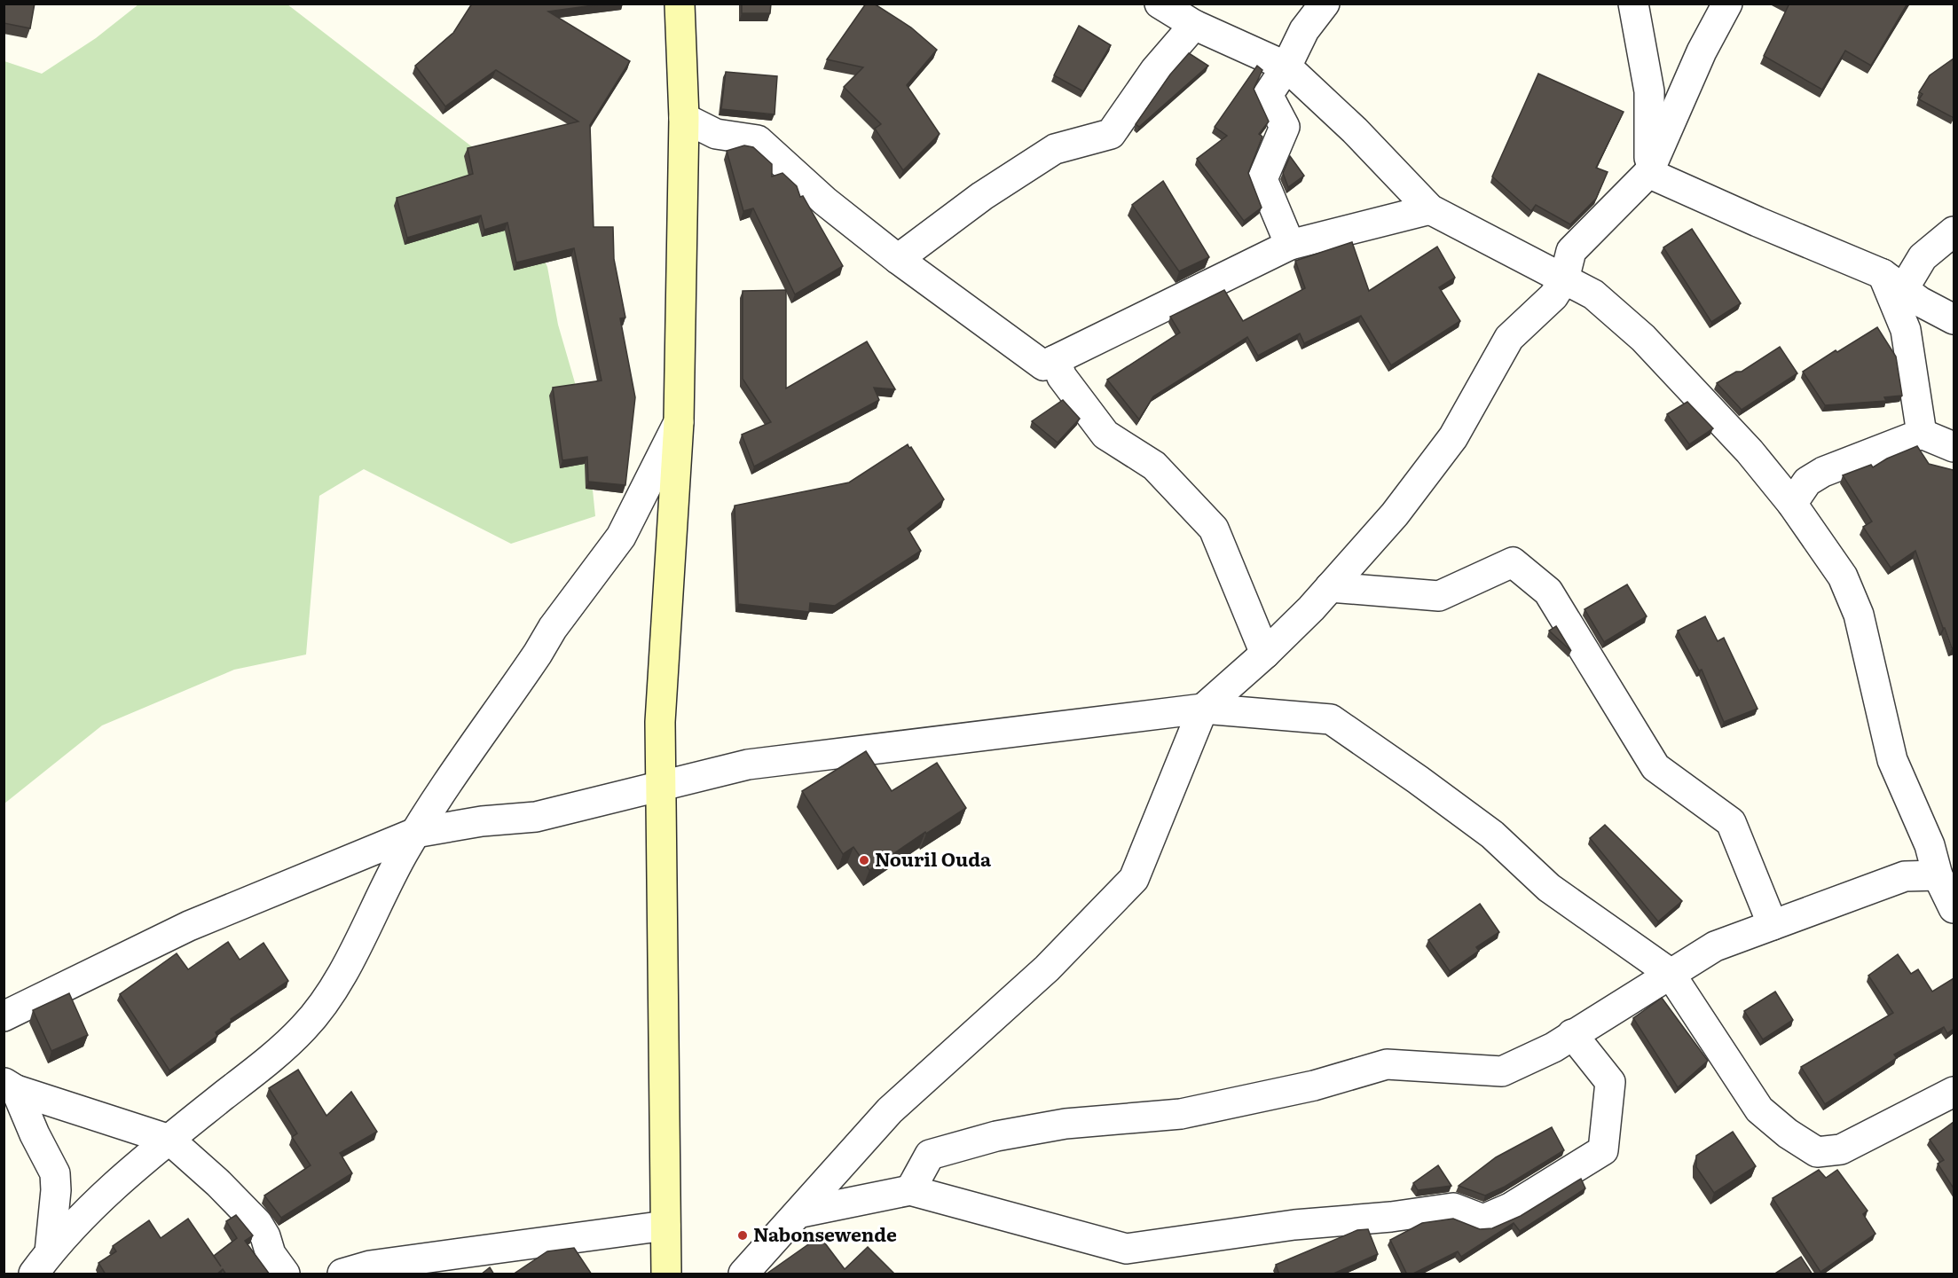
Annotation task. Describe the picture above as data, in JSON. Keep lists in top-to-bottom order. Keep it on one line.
{"places":["Nouril Ouda","Nabonsewende"]}
